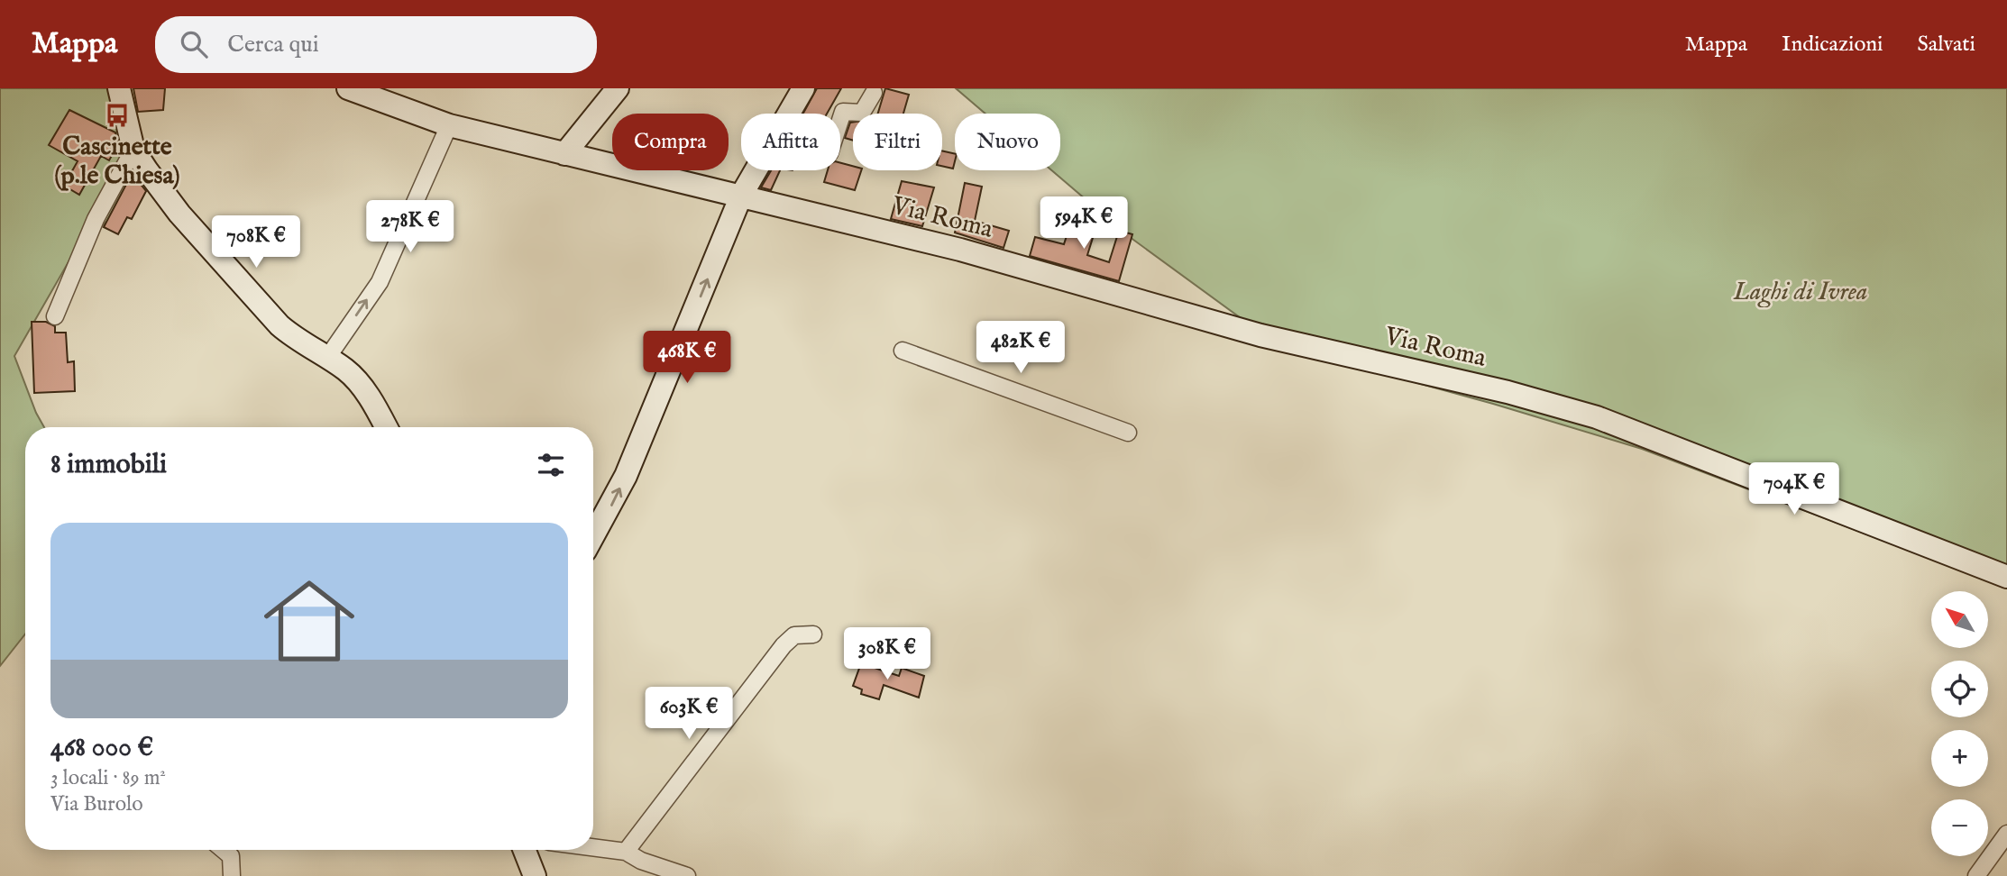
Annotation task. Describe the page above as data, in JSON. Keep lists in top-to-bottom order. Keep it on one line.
{"streets":{"street":["Via Roma"]},"parks":["Laghi di Ivrea"],"places":{"bus stop":["Cascinette (p.le Chiesa)"]},"north":"top left","page":{"header":"Mappa","search":"Cerca qui","nav":["Mappa","Indicazioni","Salvati"],"chip":["Compra","Affitta","Filtri","Nuovo"],"price":["594K €","278K €","708K €","482K €","468K €","704K €","308K €","603K €"],"heading":"8 immobili","list":[{"name":"468 000 €","note":"3 locali · 89 m² · Via Burolo"}],"map_buttons":["+","−"]}}
